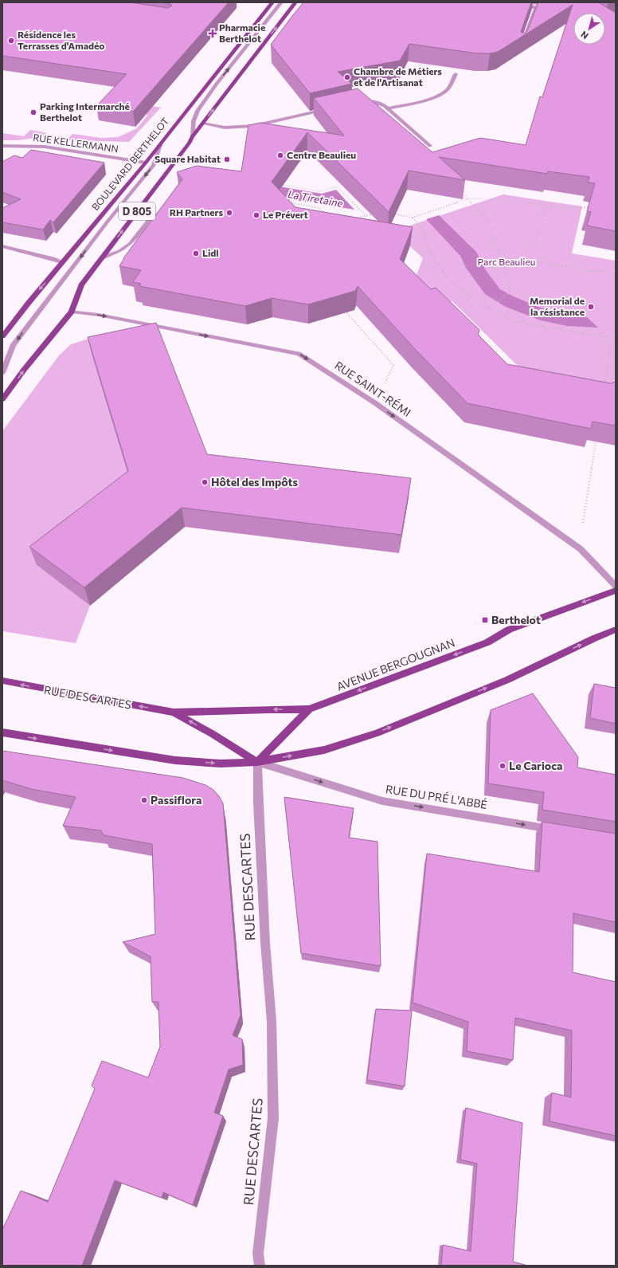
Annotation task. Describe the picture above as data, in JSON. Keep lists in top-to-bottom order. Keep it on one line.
{"streets":{"main road":["BOULEVARD BERTHELOT","D 805","AVENUE BERGOUGNAN","RUE DESCARTES"],"street":["RUE KELLERMANN","RUE SAINT-RÉMI","RUE DU PRÉ L'ABBÉ"]},"crossings":[["RUE KELLERMANN","BOULEVARD BERTHELOT"],["D 805","RUE SAINT-RÉMI"],["AVENUE BERGOUGNAN","RUE DESCARTES"],["RUE DESCARTES","RUE DU PRÉ L'ABBÉ"]],"one_way":["RUE SAINT-RÉMI","RUE DU PRÉ L'ABBÉ"],"water":["La Tiretaine"],"parks":["Parc Beaulieu"],"places":{"health":["Pharmacie Berthelot"],"other":["Résidence les Terrasses d'Amadéo","Chambre de Métiers et de l'Artisanat","Parking Intermarché Berthelot","Centre Beaulieu","Square Habitat","RH Partners","Le Prévert","Lidl","Memorial de la résistance","Hôtel des Impôts","Le Carioca","Passiflora"],"transit":["Berthelot"]},"north":"bottom left"}
